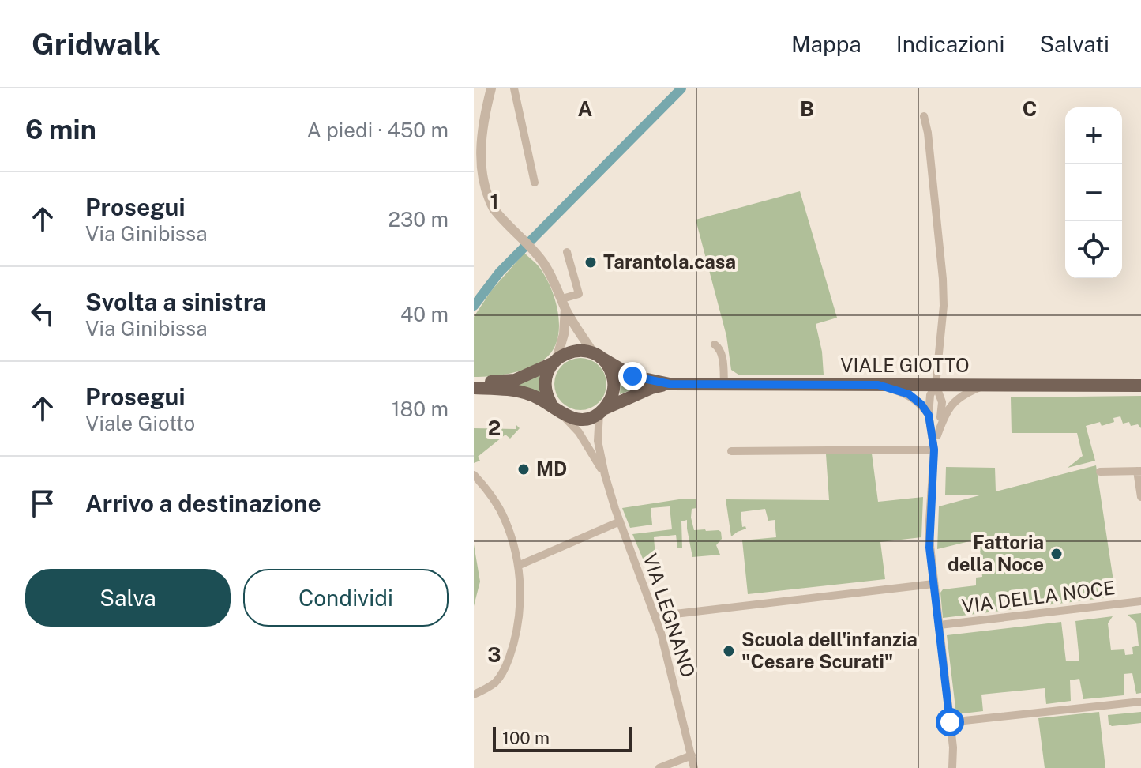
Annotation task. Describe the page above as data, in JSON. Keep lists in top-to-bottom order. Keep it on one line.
{"streets":{"main road":["VIALE GIOTTO"],"street":["VIA DELLA NOCE","VIA LEGNANO"]},"crossings":[["VIALE GIOTTO","VIA LEGNANO"]],"places":["Tarantola.casa","MD","Fattoria della Noce","Scuola dell'infanzia \"Cesare Scurati\""],"scale_bar":"100 m","page":{"header":"Gridwalk","nav":["Mappa","Indicazioni","Salvati"],"heading":["6 min","A piedi · 450 m"],"map_buttons":["+","−"],"list":[["Prosegui","Via Ginibissa","230 m"],["Svolta a sinistra","Via Ginibissa","40 m"],["Prosegui","Viale Giotto","180 m"],"Arrivo a destinazione"],"buttons":["Salva","Condividi"],"scale":"100 m"},"grid":{"columns":["A","B","C"],"rows":["1","2","3"]}}
